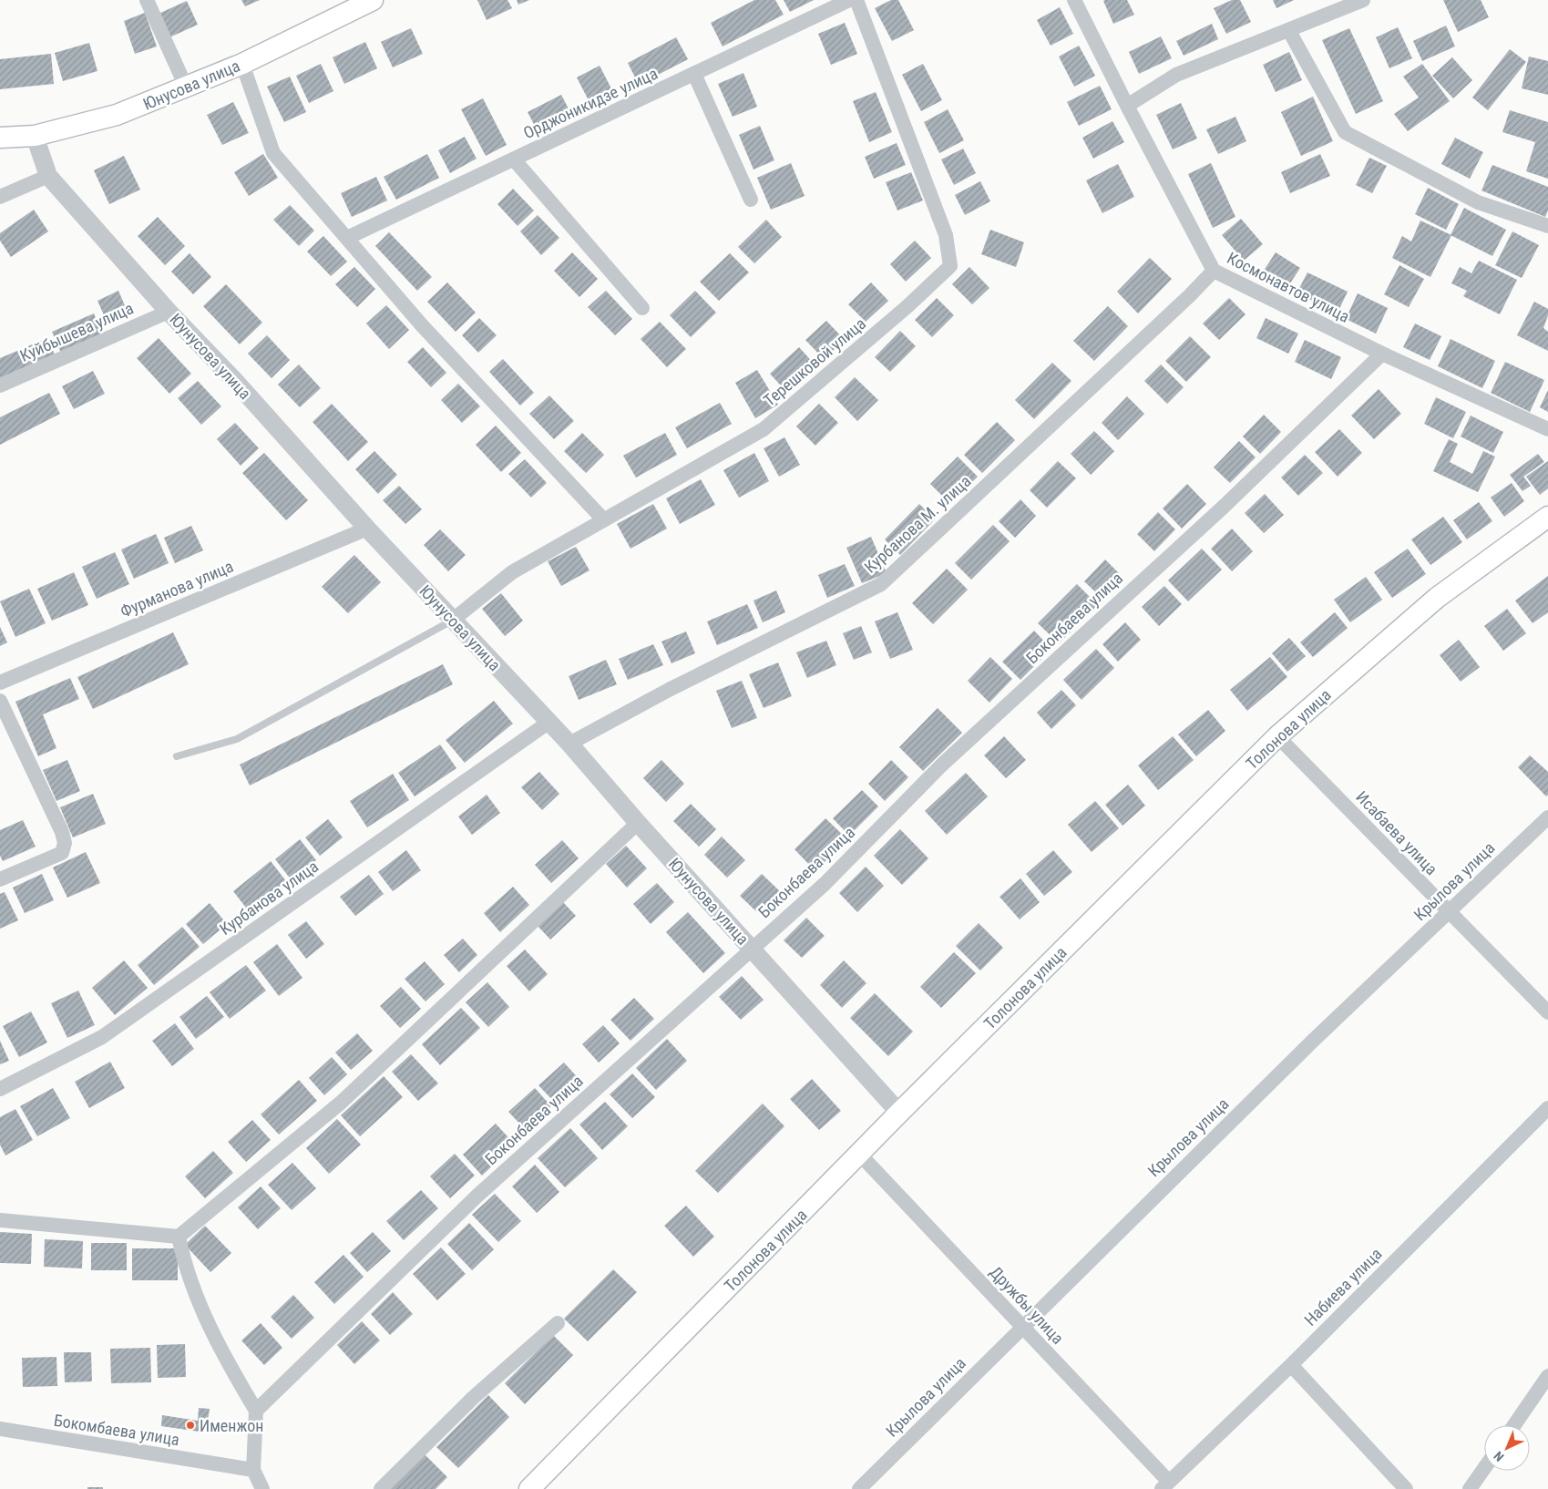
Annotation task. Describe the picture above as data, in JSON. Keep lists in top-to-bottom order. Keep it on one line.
{"streets":{"main road":["Юнусова улица","Толонова улица"],"street":["Орджоникидзе улица","Космонавтов улица","Куйбышева улица","Юунусова улица","Терешковой улица","Курбанова М. улица","Фурманова улица","Боконбаева улица","Исабаева улица","Крылова улица","Курбанова улица","Набиева улица","Дружбы улица","Бокомбаева улица"]},"crossings":[["Юнусова улица","Юунусова улица"],["Космонавтов улица","Курбанова М. улица"],["Космонавтов улица","Боконбаева улица"],["Куйбышева улица","Юунусова улица"],["Юунусова улица","Терешковой улица"],["Юунусова улица","Курбанова М. улица"],["Юунусова улица","Фурманова улица"],["Юунусова улица","Боконбаева улица"],["Юунусова улица","Толонова улица"],["Юунусова улица","Курбанова улица"],["Толонова улица","Исабаева улица"],["Толонова улица","Дружбы улица"],["Исабаева улица","Крылова улица"],["Крылова улица","Дружбы улица"],["Набиева улица","Дружбы улица"]],"places":["Именжон"],"north":"bottom left"}
